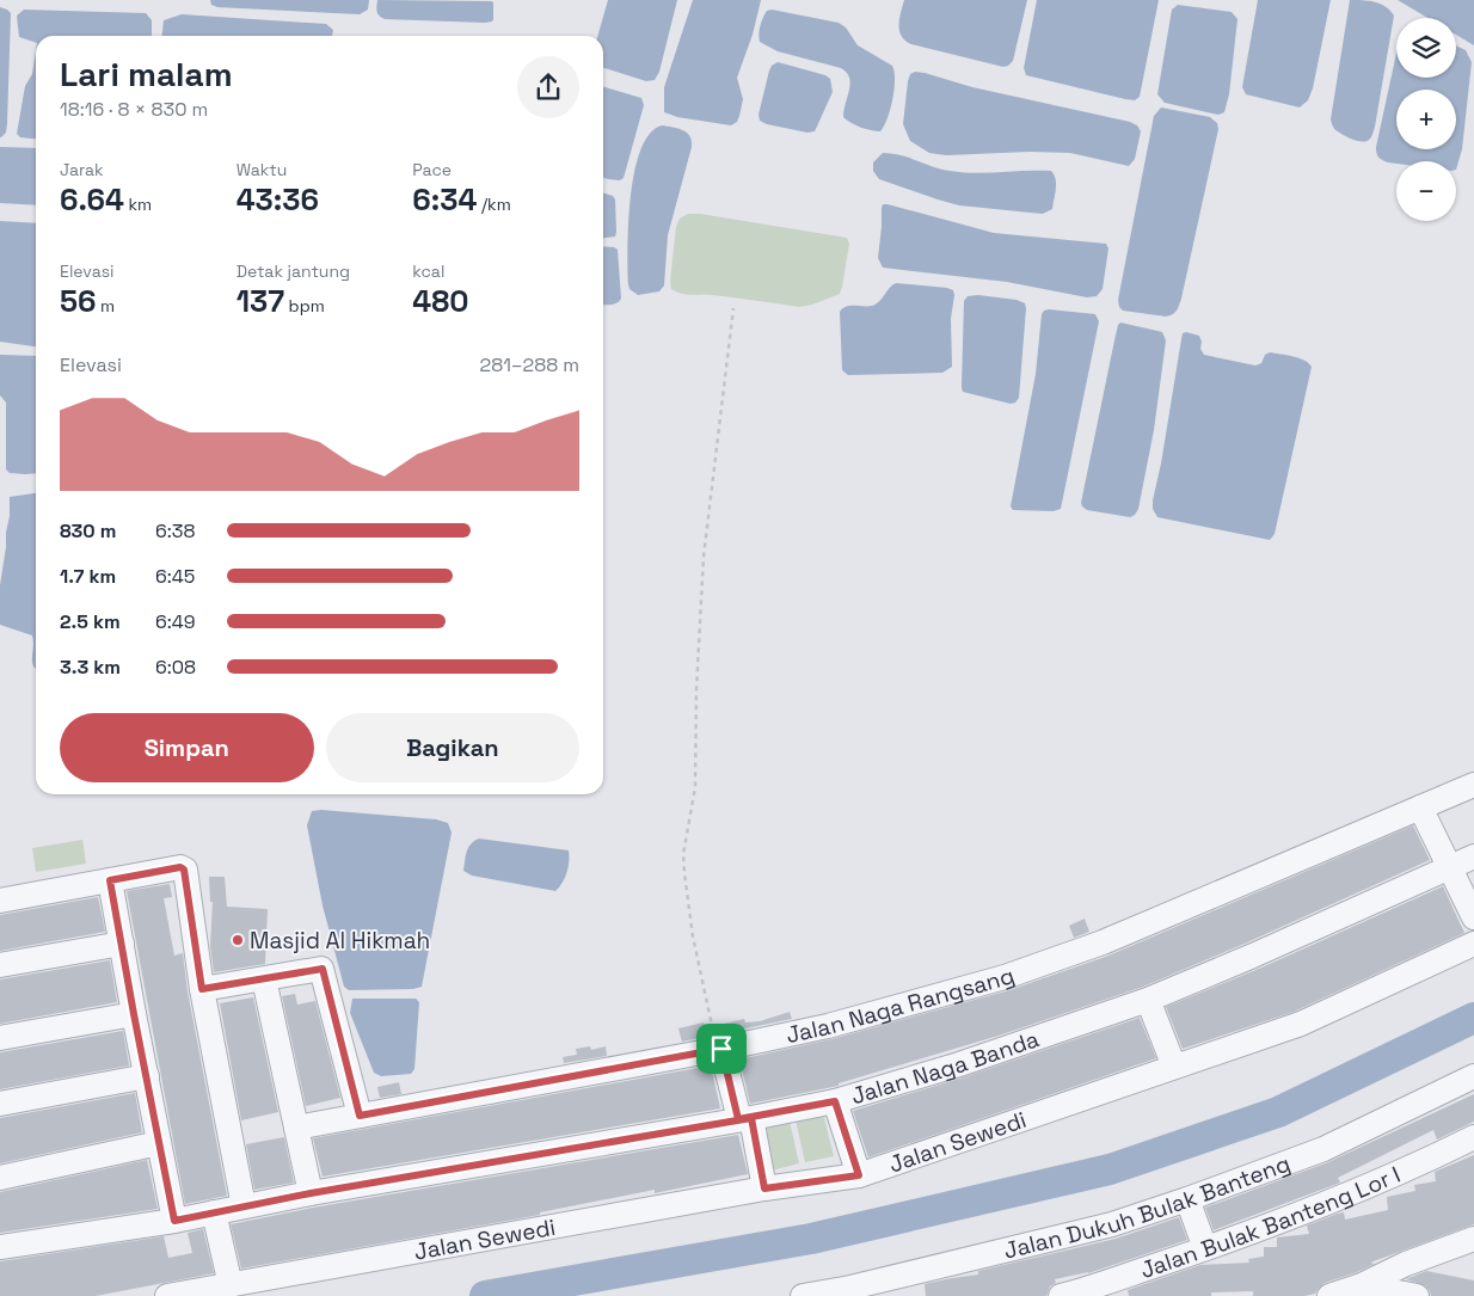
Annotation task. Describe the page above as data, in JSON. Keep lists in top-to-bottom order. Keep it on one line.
{"streets":{"street":["Jalan Naga Rangsang","Jalan Naga Banda","Jalan Sewedi","Jalan Dukuh Bulak Banteng","Jalan Bulak Banteng Lor I"]},"places":["Masjid Al Hikmah"],"page":{"map_buttons":["+","−"],"heading":["Lari malam","18:16 · 8 × 830 m"],"stats":[["Jarak","6.64 km"],["Waktu","43:36"],["Pace","6:34 /km"],["Elevasi","56 m"],["Detak jantung","137 bpm"],["kcal","480"]],"chart":["Elevasi","281–288 m"],"list":[{"name":"830 m","note":"6:38"},{"name":"1.7 km","note":"6:45"},{"name":"2.5 km","note":"6:49"},{"name":"3.3 km","note":"6:08"}],"buttons":["Simpan","Bagikan"]}}
